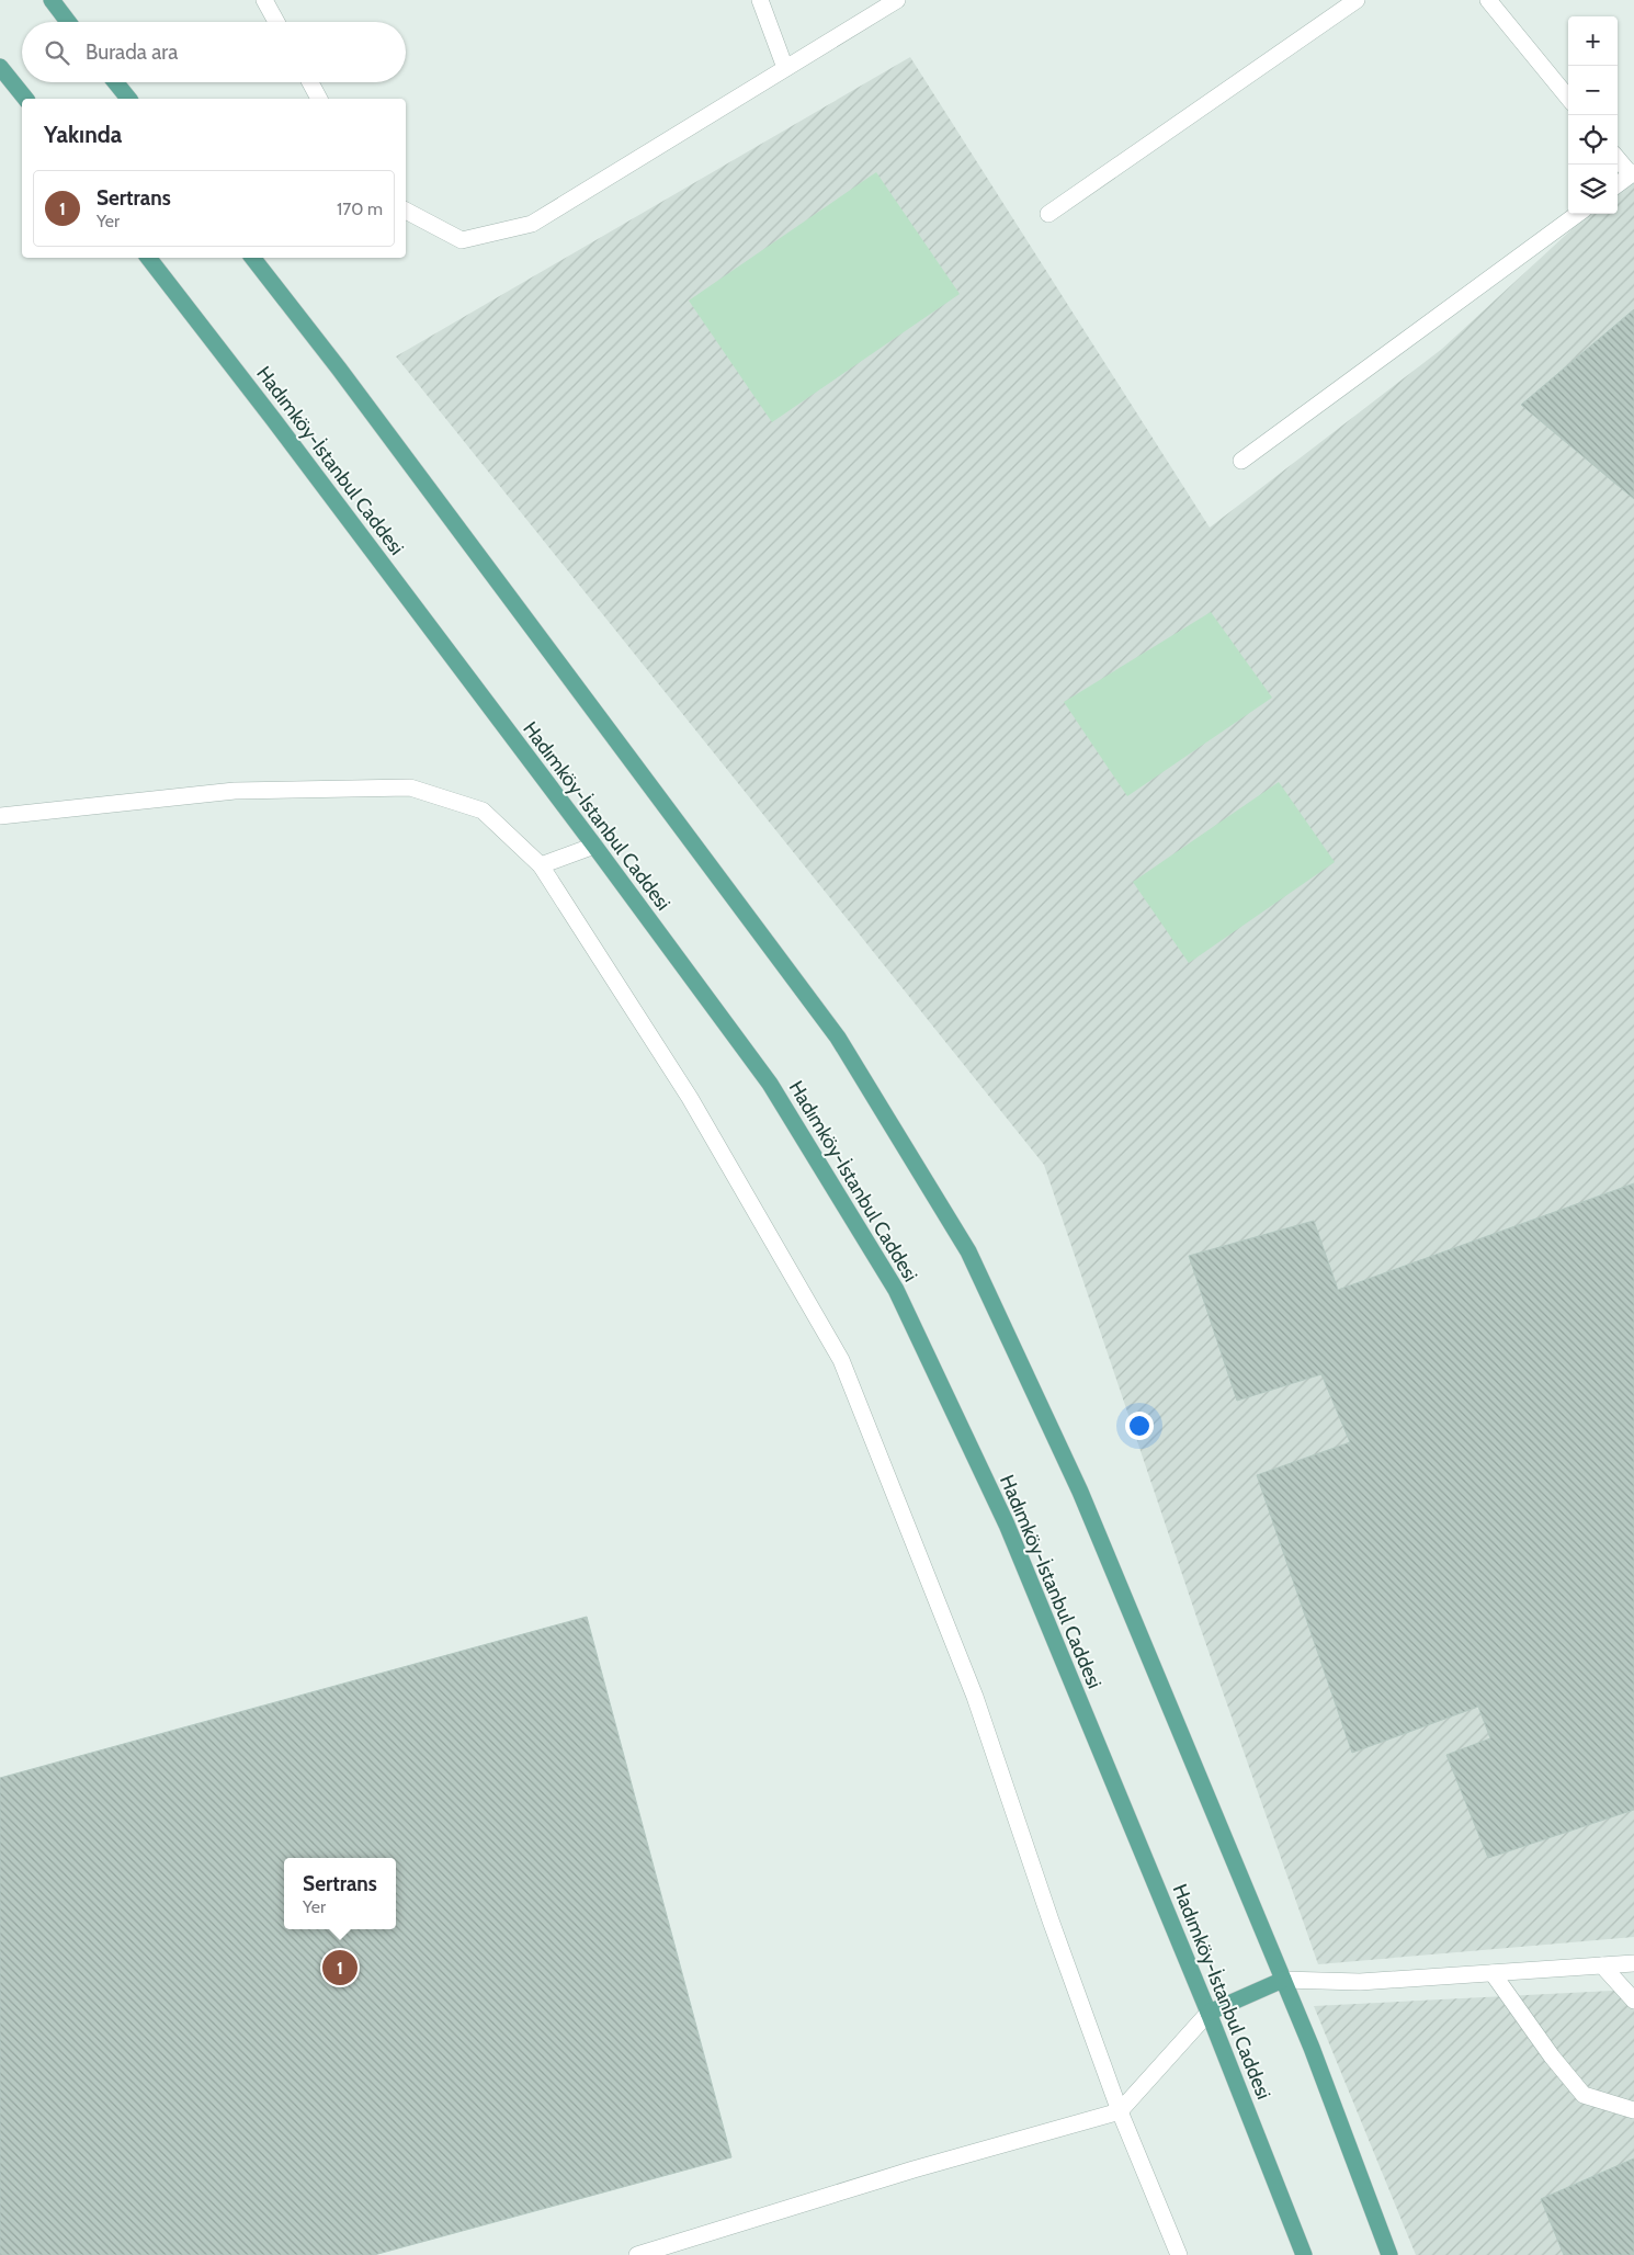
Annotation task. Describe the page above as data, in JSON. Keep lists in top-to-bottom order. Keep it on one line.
{"streets":{"main road":["Hadımköy-İstanbul Caddesi"]},"page":{"map_buttons":["+","−"],"search":"Burada ara","heading":"Yakında","list":[{"mark":"1","name":"Sertrans","note":"Yer","value":"170 m"}],"popup":["Sertrans","Yer"],"pins":"1"}}
